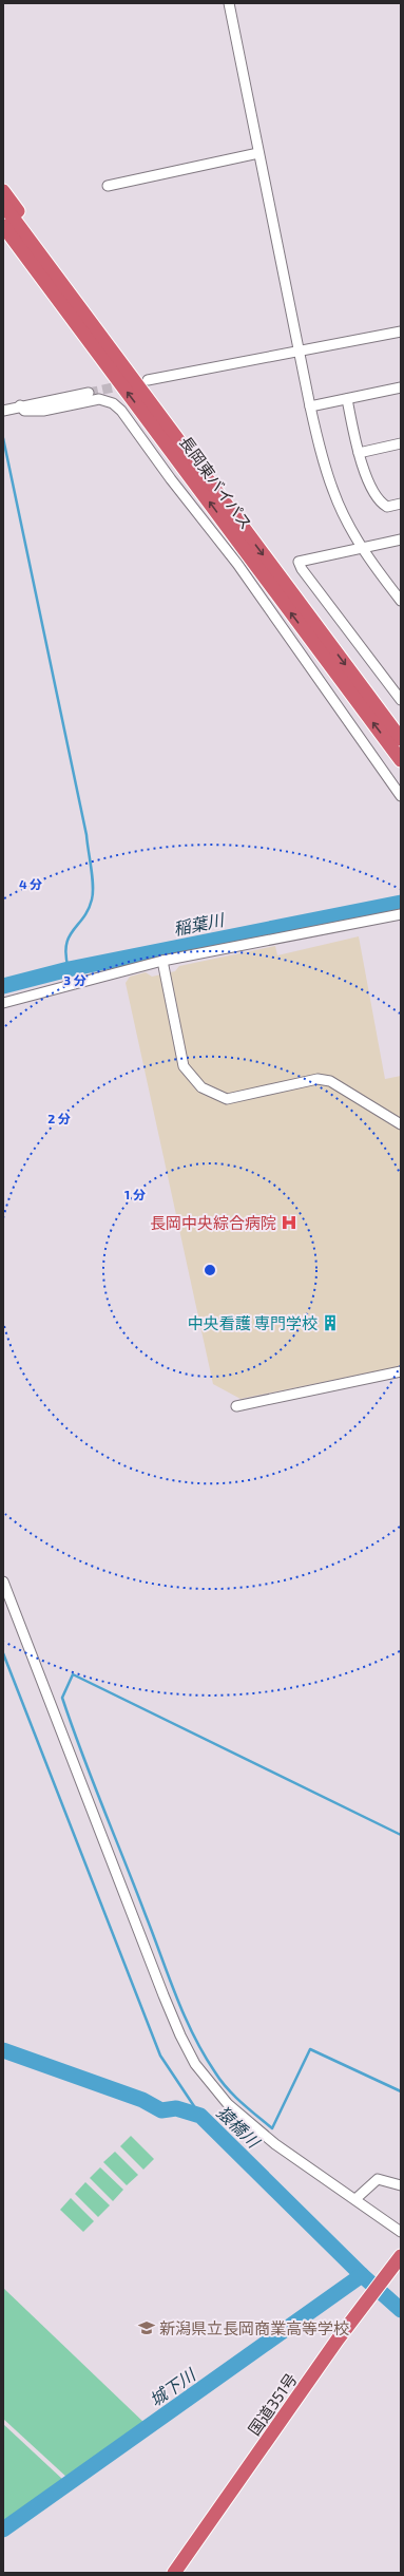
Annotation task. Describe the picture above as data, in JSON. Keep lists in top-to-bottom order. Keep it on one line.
{"streets":{"highway":["長岡東バイパス","国道351号"]},"water":["稲葉川","猿橋川","城下川"],"places":{"hospital":["長岡中央綜合病院"],"building":["中央看護 専門学校"],"school or university":["新潟県立長岡商業高等学校"]},"rings":["4 分","3 分","2 分","1 分"]}
